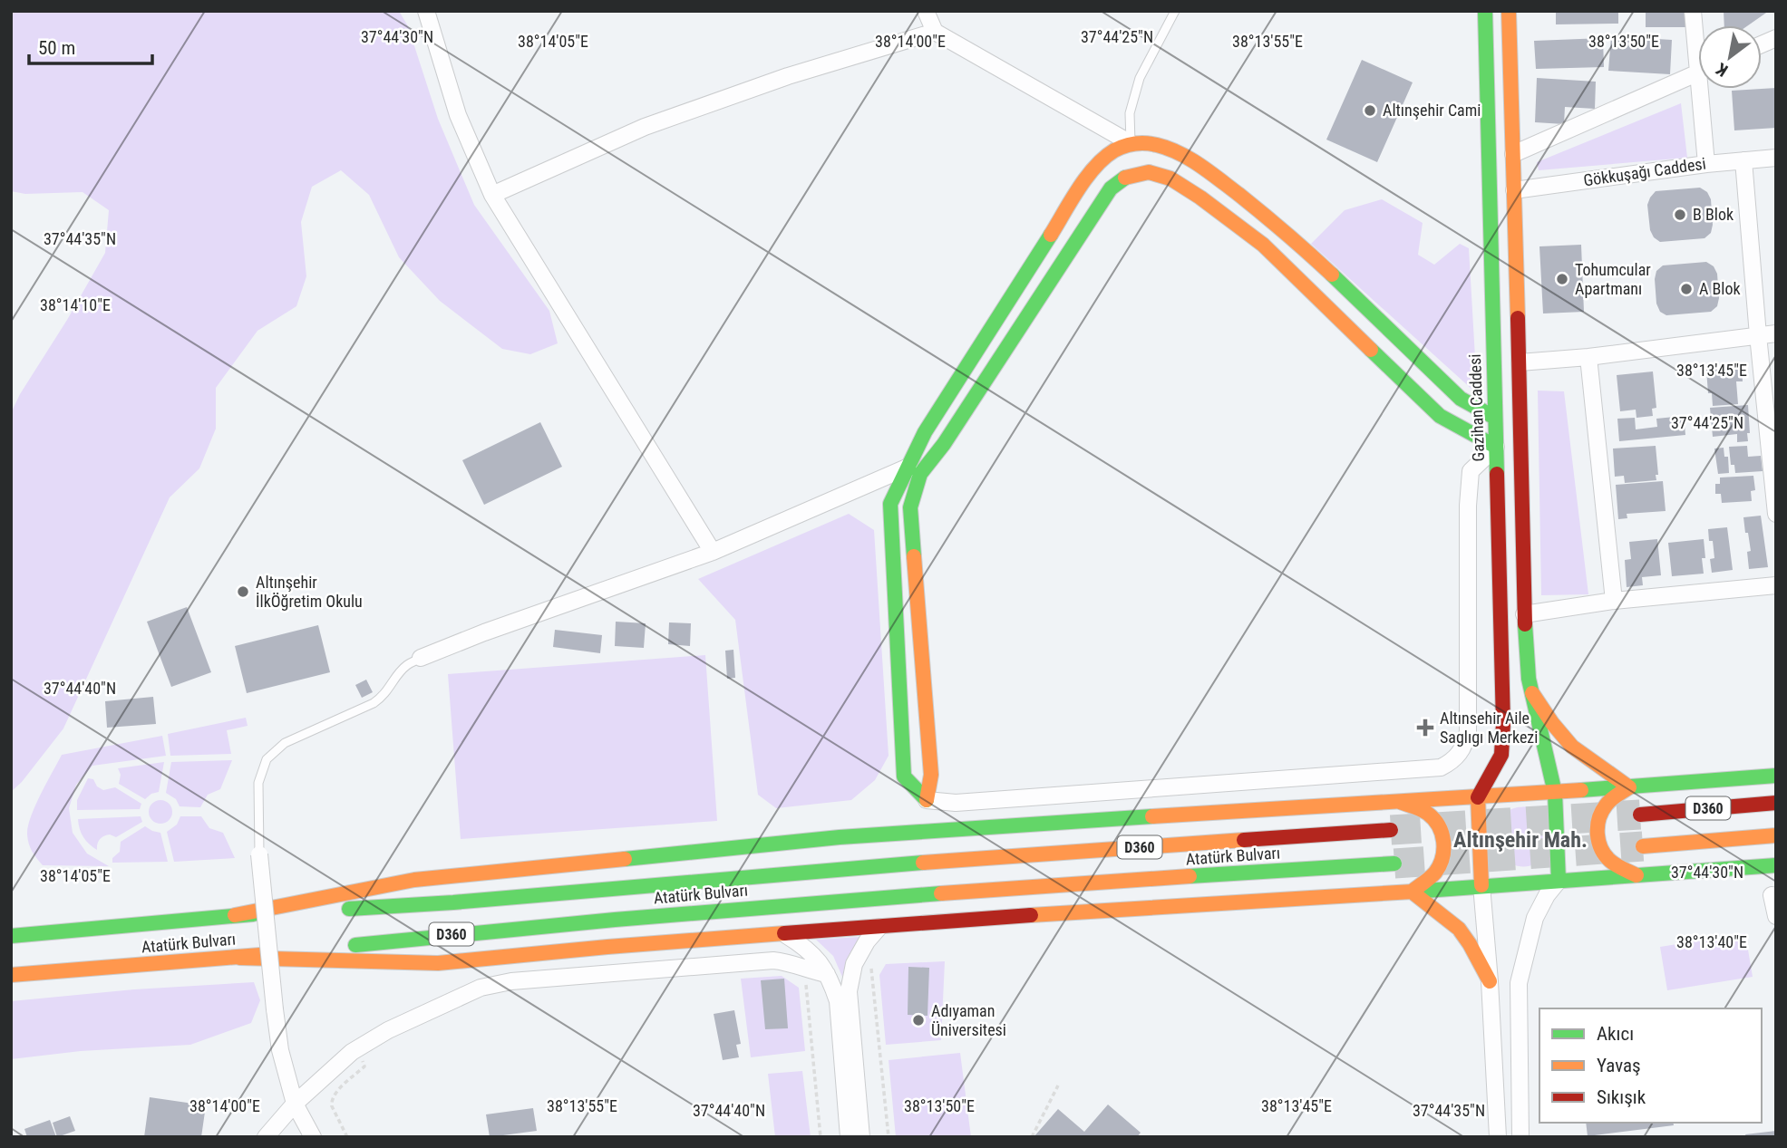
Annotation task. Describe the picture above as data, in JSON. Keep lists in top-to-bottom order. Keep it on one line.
{"streets":{"main road":["Gazihan Caddesi","D360","Atatürk Bulvarı"],"street":["Gökkuşağı Caddesi"]},"districts":["Altınşehir Mah."],"places":{"other":["Altınşehir Cami","B Blok","Tohumcular Apartmanı","A Blok","Altınşehir İlkÖğretim Okulu","Adıyaman Üniversitesi"],"health":["Altınsehir Aile Saglıgı Merkezi"]},"legend":["Akıcı","Yavaş","Sıkışık"],"scale_bar":"50 m","north":"bottom left","coordinates":["37°44'30\"N","37°44'25\"N","38°14'05\"E","38°14'00\"E","38°13'55\"E","38°13'50\"E","37°44'35\"N","38°14'10\"E","38°13'45\"E","37°44'40\"N","38°13'40\"E"]}
